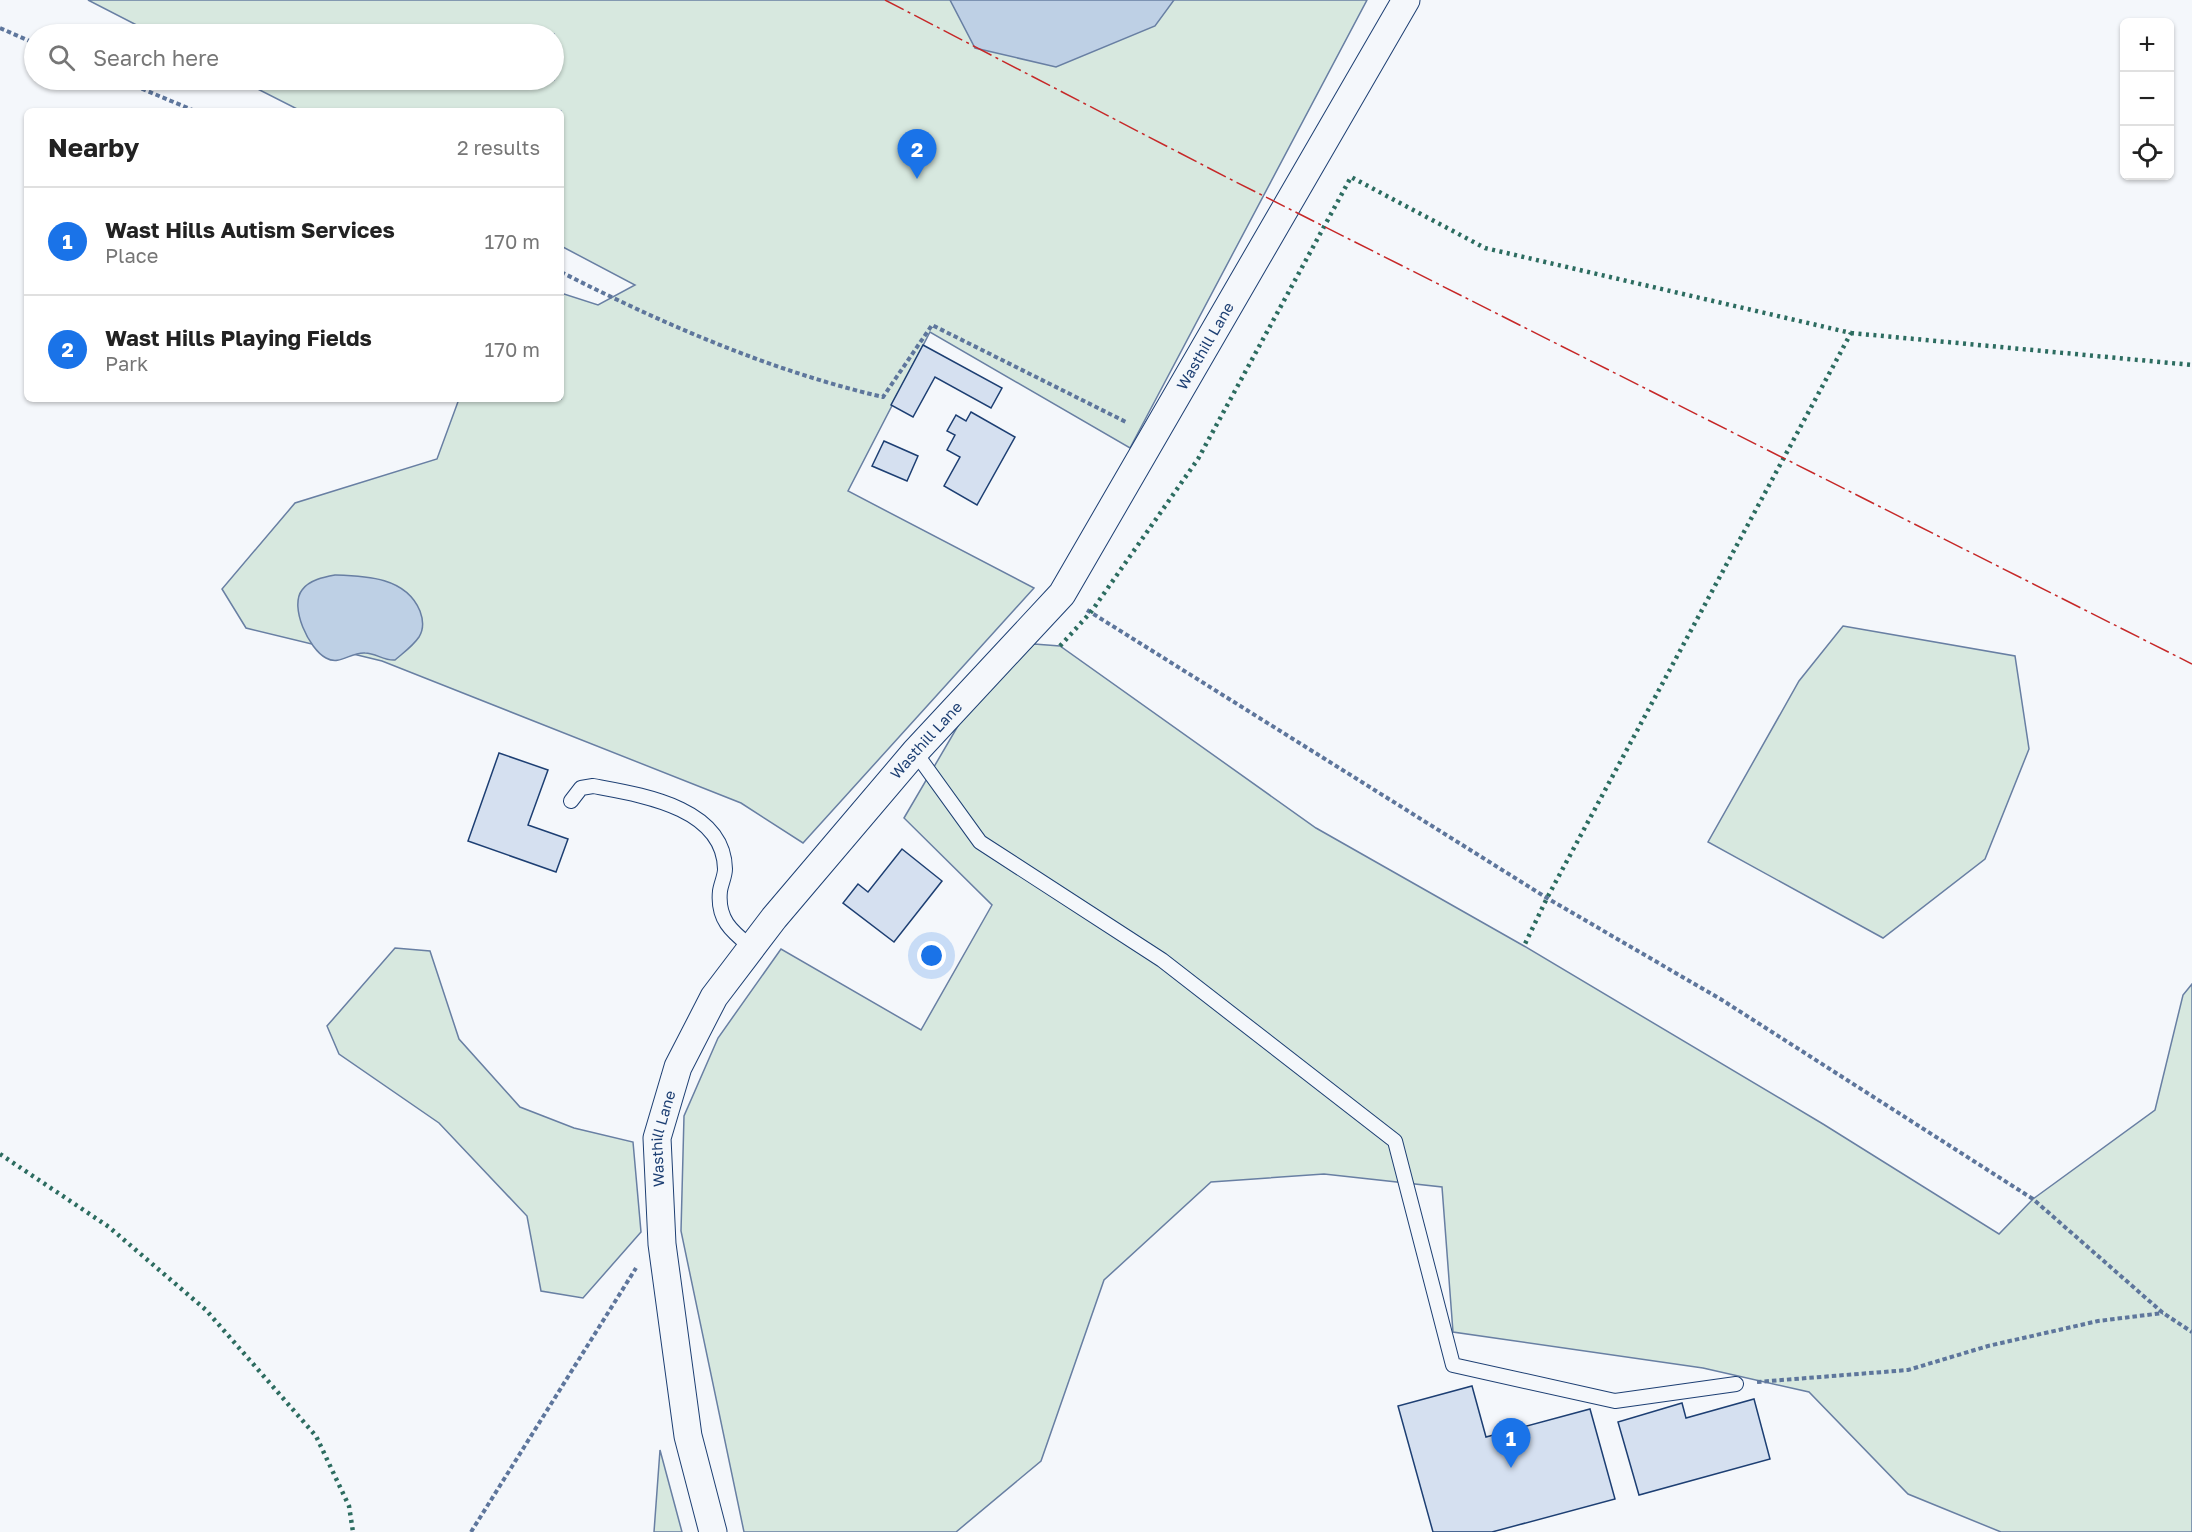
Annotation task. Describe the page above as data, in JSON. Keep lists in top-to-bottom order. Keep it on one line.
{"streets":{"street":["Wasthill Lane"]},"page":{"map_buttons":["+","−"],"search":"Search here","heading":["Nearby","2 results"],"pins":["2","1"],"list":[{"mark":"1","name":"Wast Hills Autism Services","note":"Place","value":"170 m"},{"mark":"2","name":"Wast Hills Playing Fields","note":"Park","value":"170 m"}]}}
